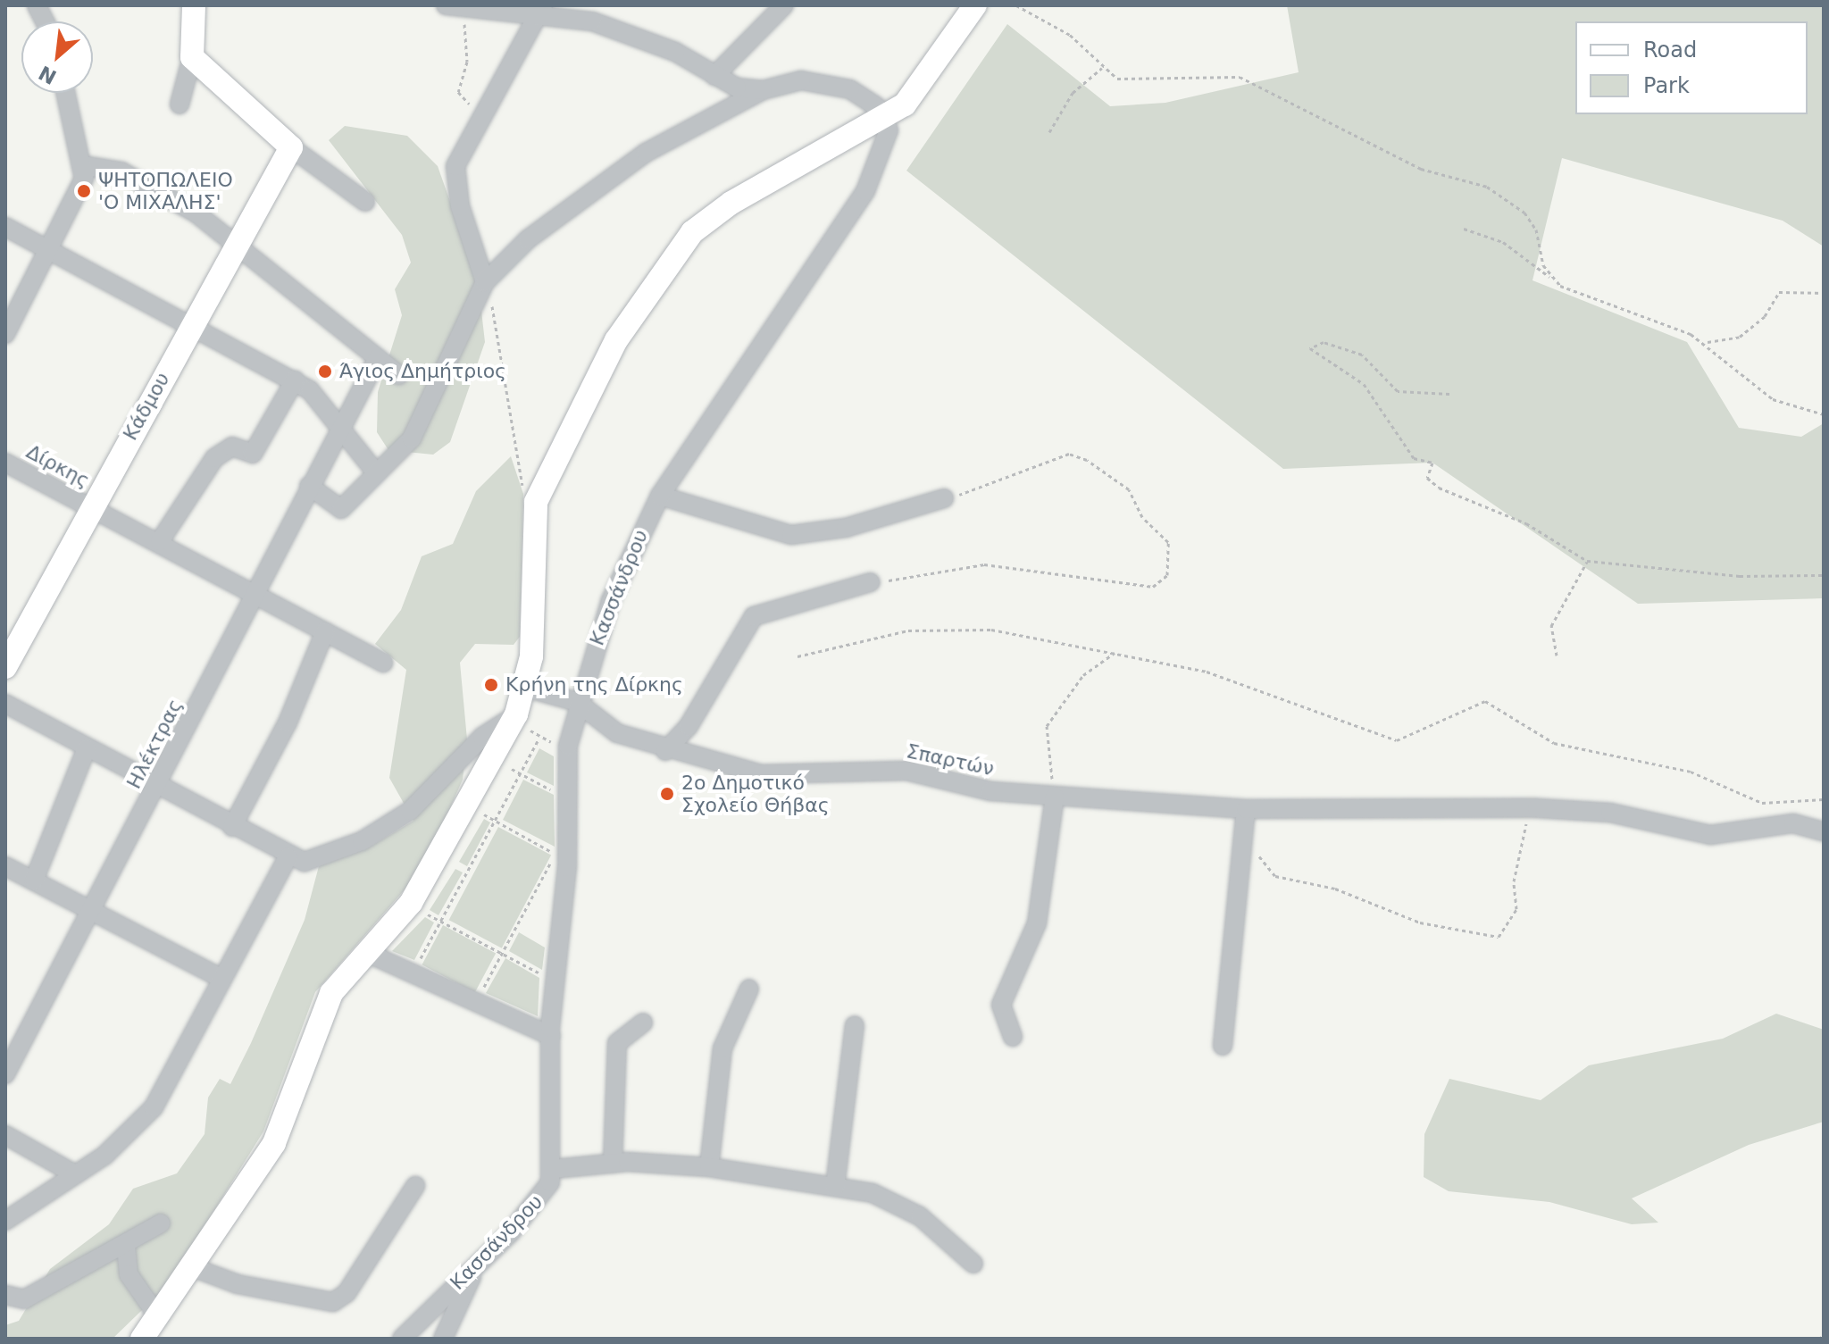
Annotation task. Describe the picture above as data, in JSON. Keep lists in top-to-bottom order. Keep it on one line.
{"streets":{"main road":["Κάδμου"],"street":["Δίρκης","Κασσάνδρου","Ηλέκτρας","Σπαρτών"]},"crossings":[["Κάδμου","Δίρκης"],["Δίρκης","Ηλέκτρας"],["Κασσάνδρου","Σπαρτών"]],"places":["ΨΗΤΟΠΩΛΕΙΟ 'Ο ΜΙΧΑΛΗΣ'","Άγιος Δημήτριος","Κρήνη της Δίρκης","2ο Δημοτικό Σχολείο Θήβας"],"legend":["Road","Park"],"north":"bottom left"}
